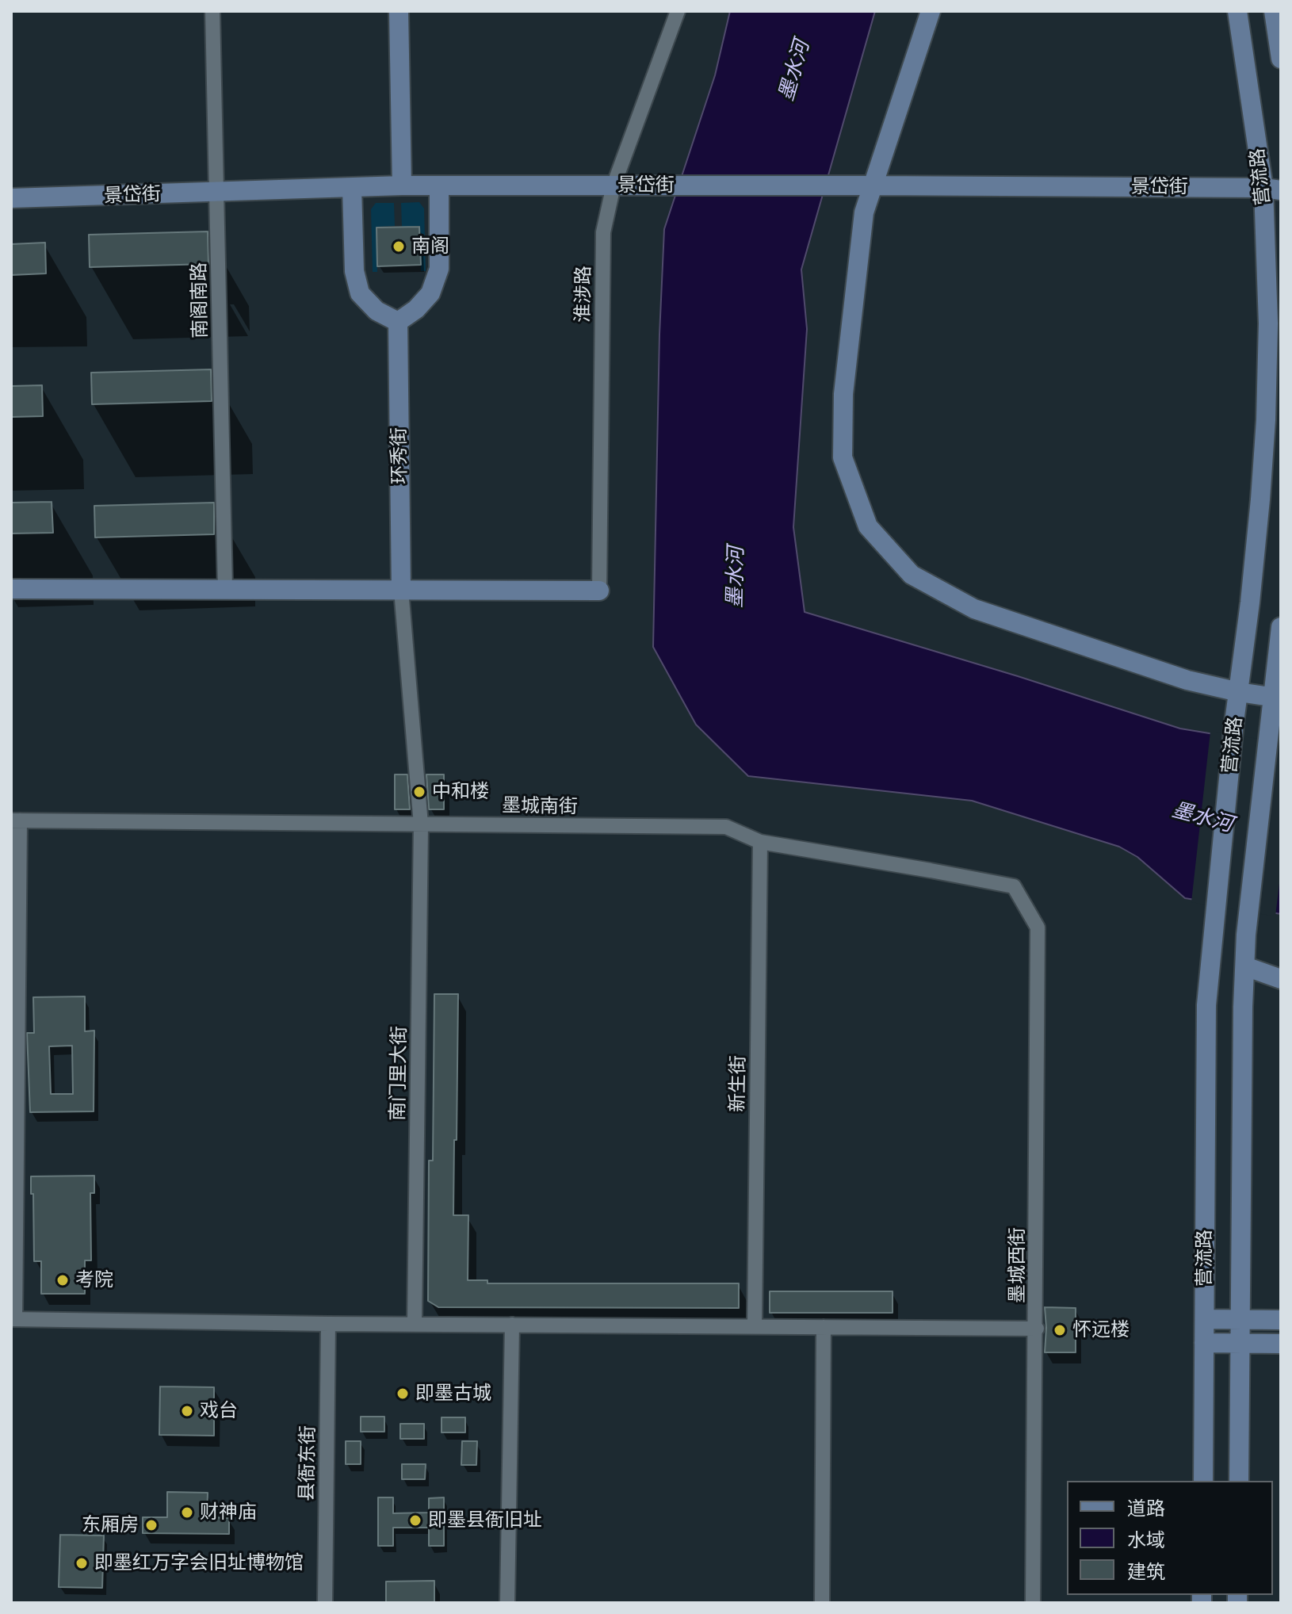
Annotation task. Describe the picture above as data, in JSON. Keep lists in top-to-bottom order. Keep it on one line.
{"streets":{"street":["营流路","景岱街","淮涉路","南阁南路","环秀街","墨城南街","南门里大街","新生街","墨城西街","县衙东街"]},"crossings":[["营流路","景岱街"],["景岱街","淮涉路"],["景岱街","南阁南路"],["环秀街","南门里大街"],["墨城南街","南门里大街"],["墨城南街","新生街"],["墨城南街","墨城西街"]],"water":["墨水河"],"places":["南阁","中和楼","考院","怀远楼","即墨古城","戏台","财神庙","即墨县衙旧址","东厢房","即墨红万字会旧址博物馆"],"legend":["道路","水域","建筑"]}
